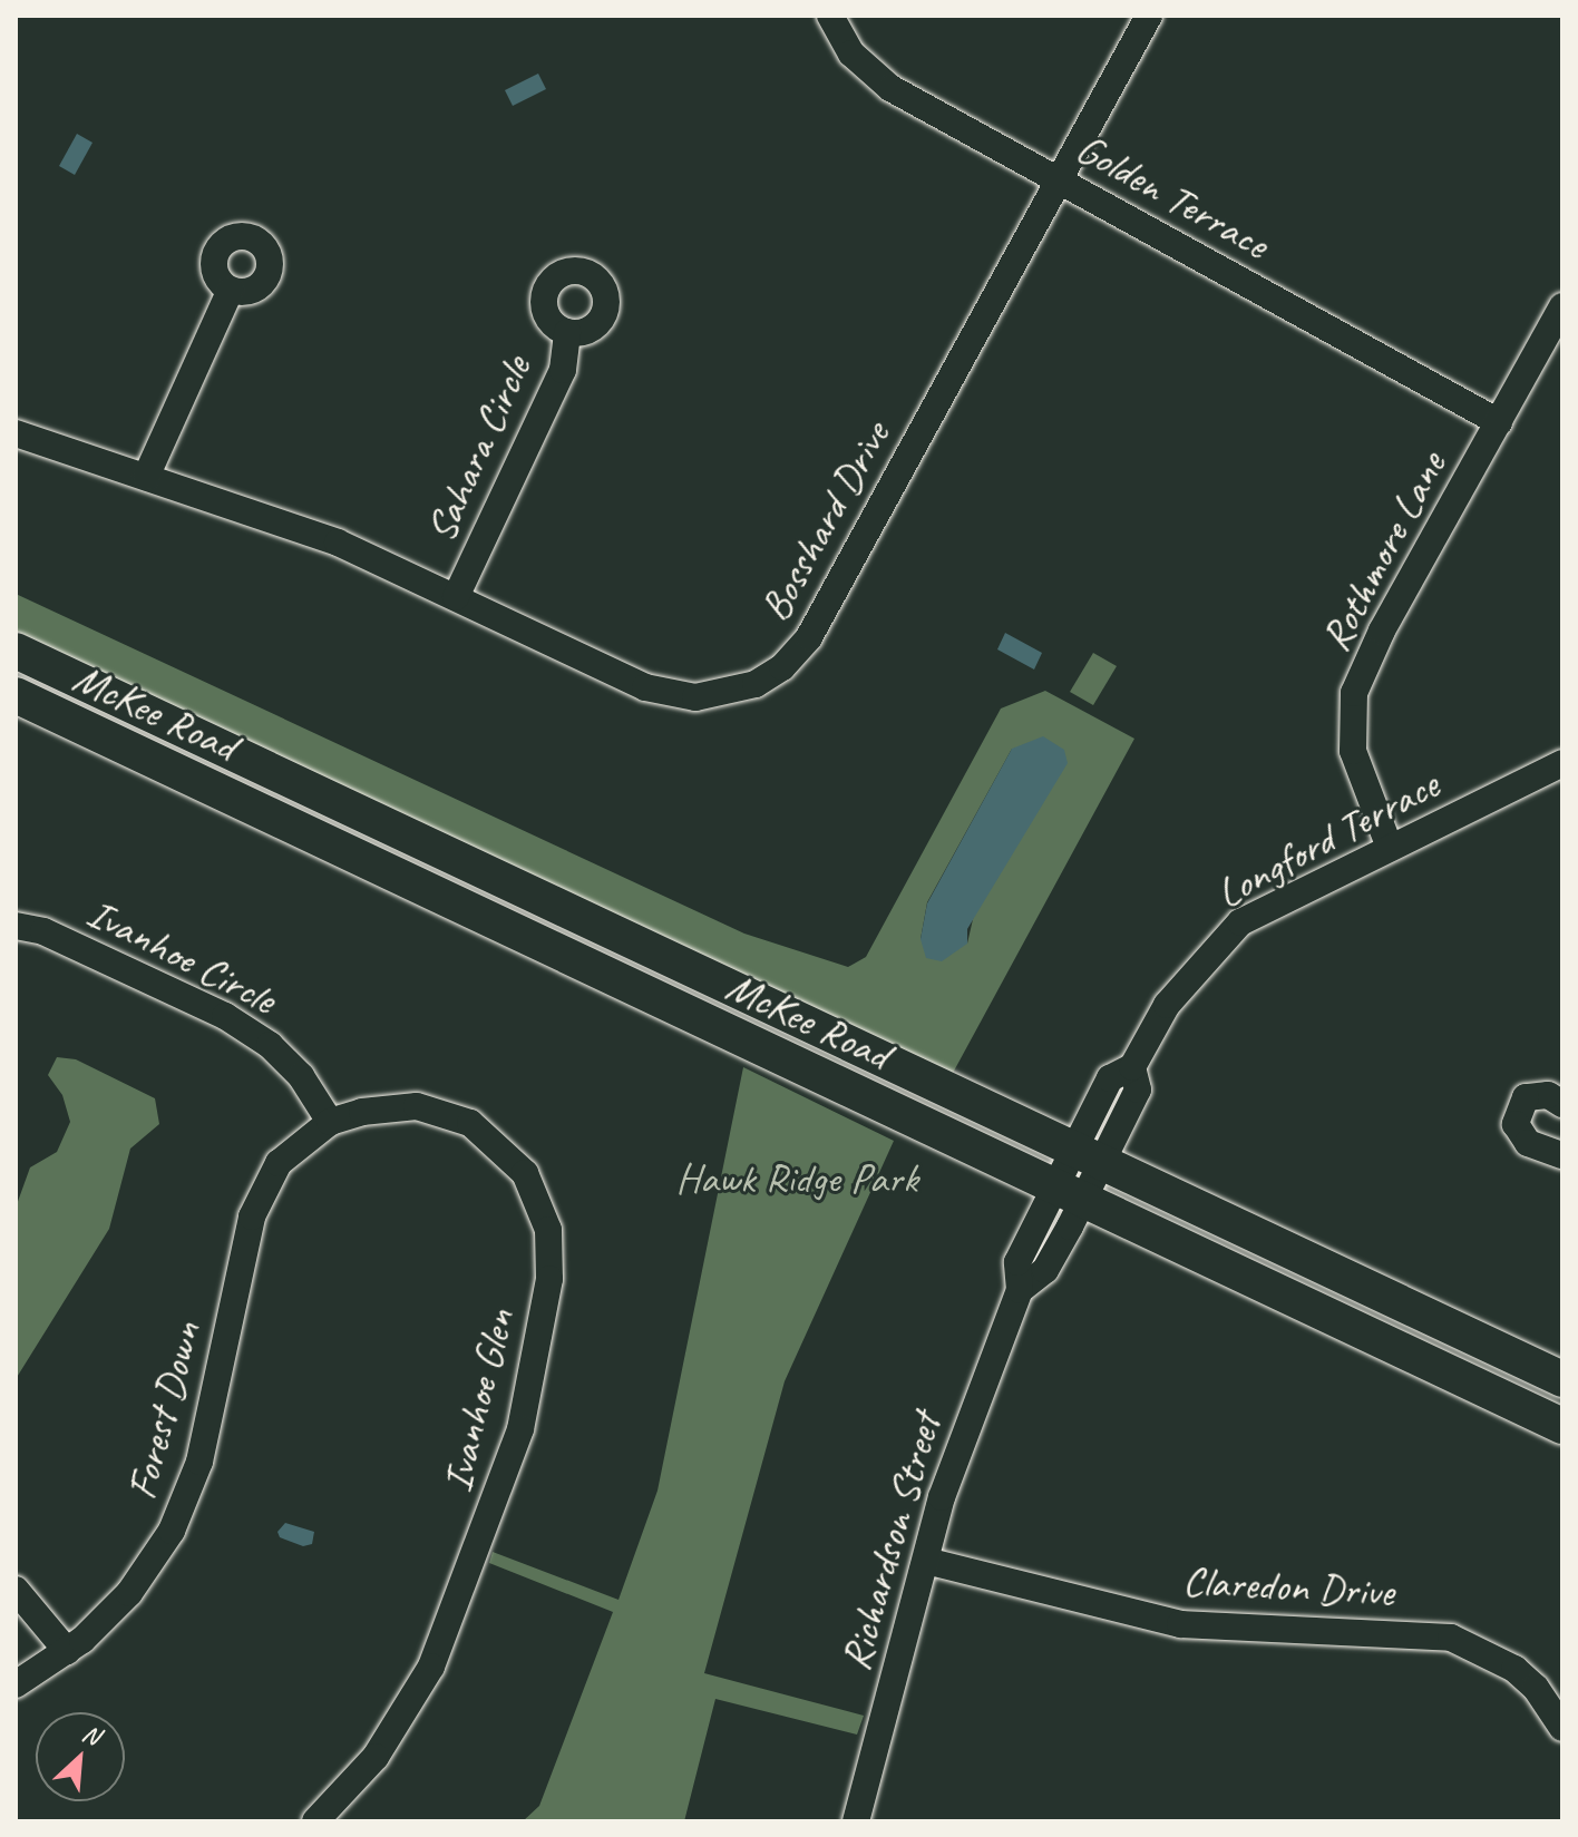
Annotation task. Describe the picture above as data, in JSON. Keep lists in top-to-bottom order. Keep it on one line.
{"streets":{"main road":["McKee Road"],"street":["Golden Terrace","Sahara Circle","Bosshard Drive","Rothmore Lane","Longford Terrace","Ivanhoe Circle","Ivanhoe Glen","Forest Down","Richardson Street","Claredon Drive"]},"crossings":[["Golden Terrace","Bosshard Drive"],["Golden Terrace","Rothmore Lane"],["Sahara Circle","Bosshard Drive"],["Rothmore Lane","Longford Terrace"],["McKee Road","Longford Terrace"],["McKee Road","Richardson Street"],["Longford Terrace","Richardson Street"],["Ivanhoe Circle","Ivanhoe Glen"],["Ivanhoe Circle","Forest Down"],["Ivanhoe Glen","Forest Down"],["Richardson Street","Claredon Drive"]],"parks":["Hawk Ridge Park"],"north":"top right"}
